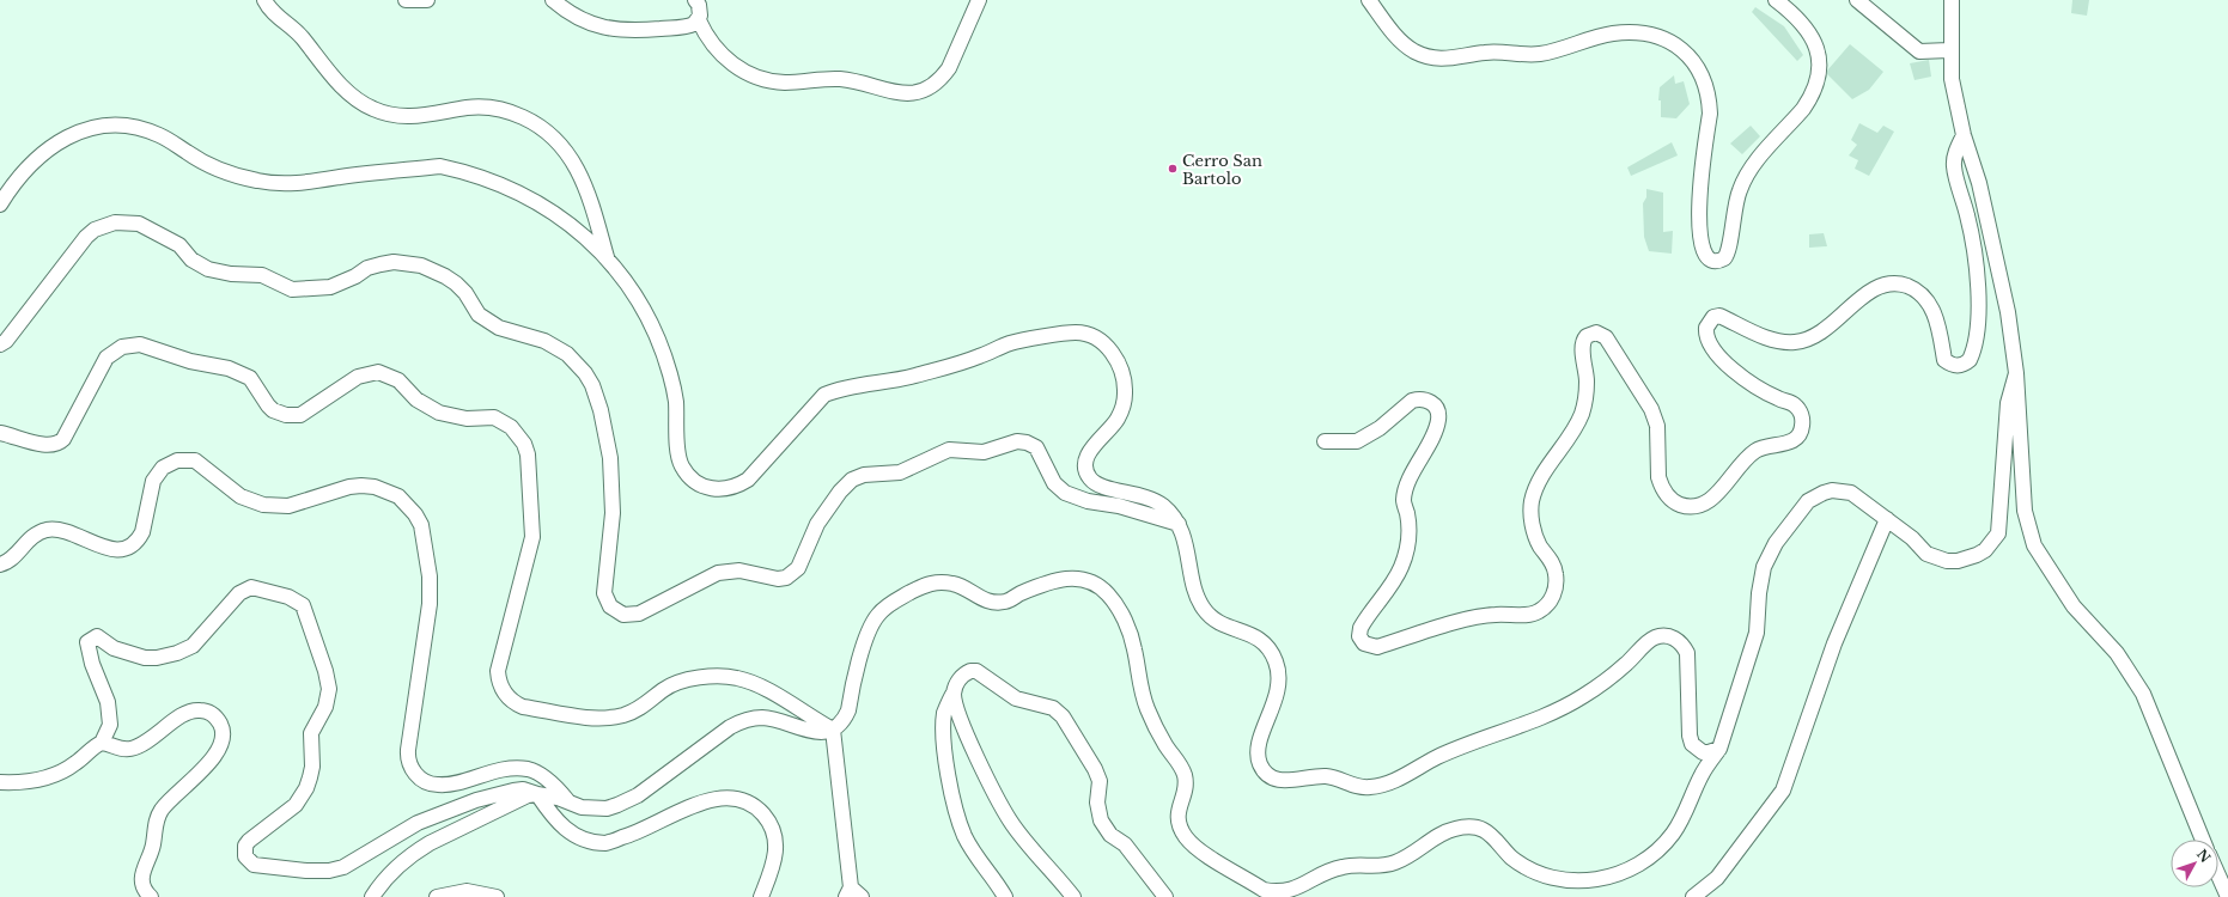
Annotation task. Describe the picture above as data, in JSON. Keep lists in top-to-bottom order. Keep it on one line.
{"places":["Cerro San Bartolo"],"north":"top right"}
